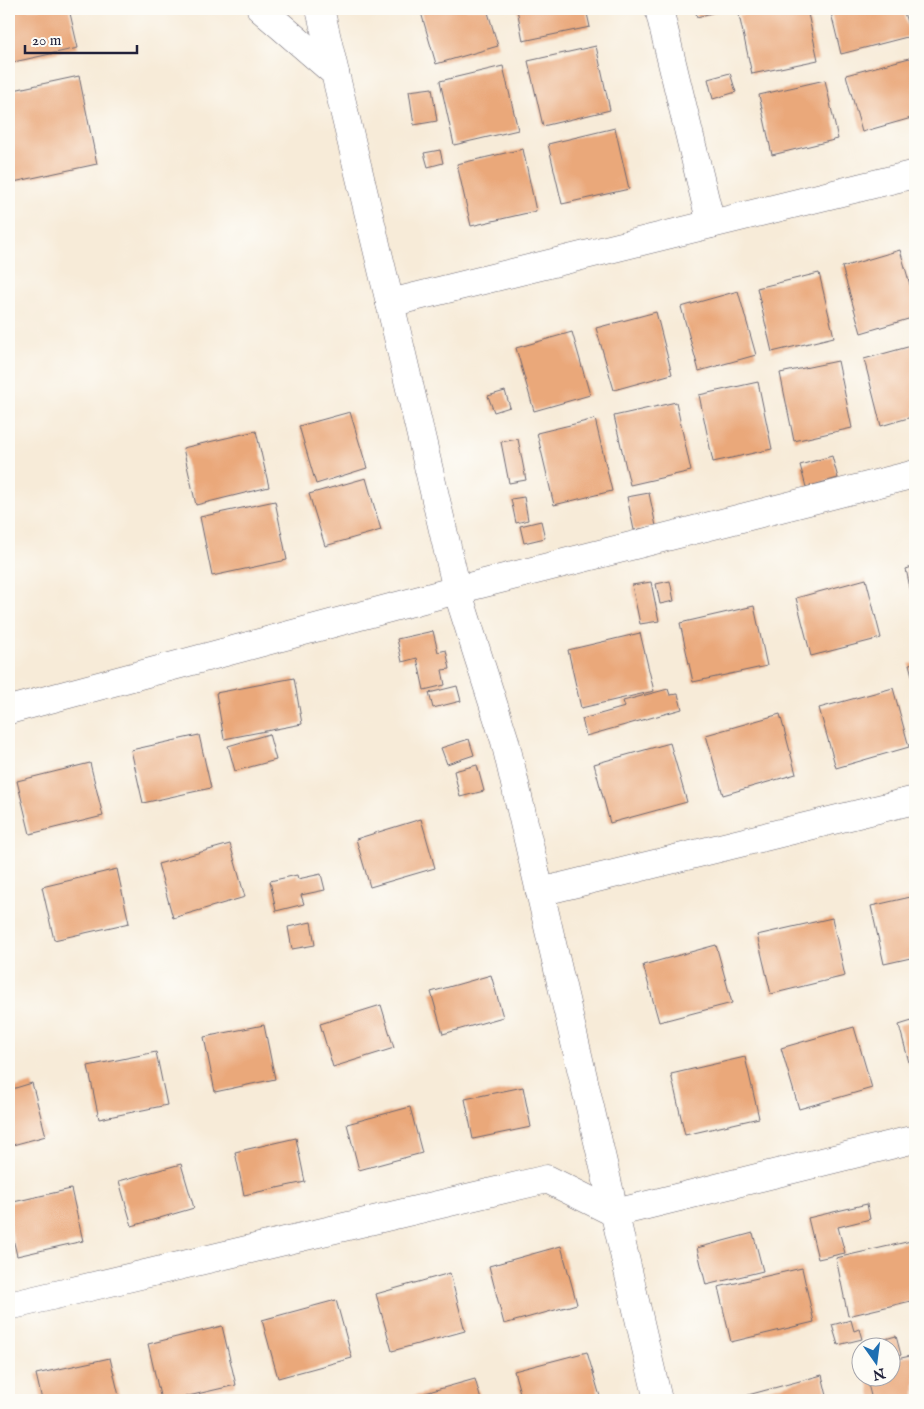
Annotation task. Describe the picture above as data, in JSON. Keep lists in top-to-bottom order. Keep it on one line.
{"scale_bar":"20 m","north":"bottom"}
